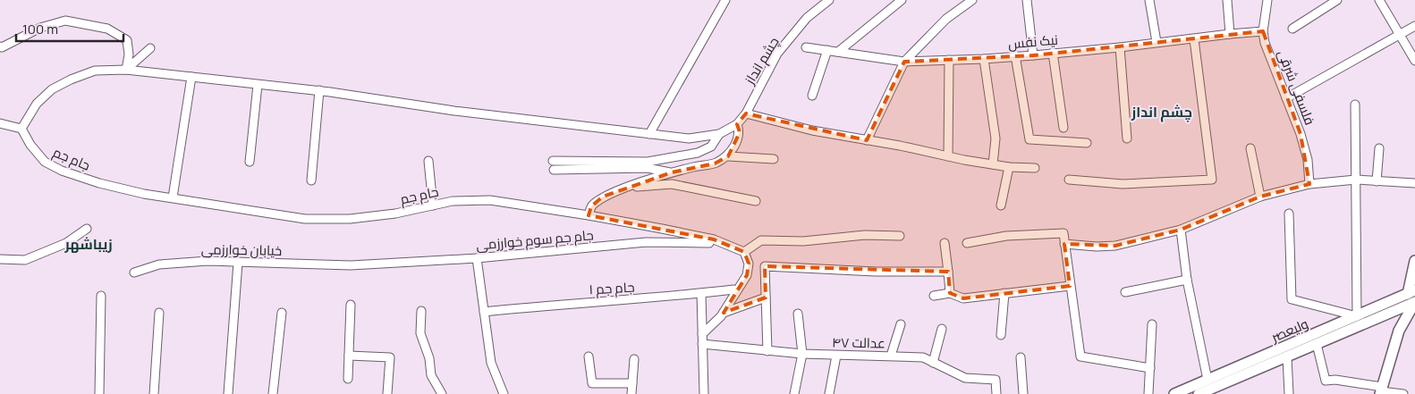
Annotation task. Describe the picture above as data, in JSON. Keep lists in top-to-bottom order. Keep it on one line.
{"streets":{"main road":["ولیعصر"],"street":["نیک نفس","چشم انداز","فلسفی شرقی","جام جم","جام جم سوم خوارزمی","خیابان خوارزمی","۱ جام جم","عدالت ۴۷"]},"crossings":[["نیک نفس","فلسفی شرقی"],["جام جم","جام جم سوم خوارزمی"],["جام جم سوم خوارزمی","خیابان خوارزمی"]],"districts":["چشم انداز","زیباشهر"],"scale_bar":"100 m"}
